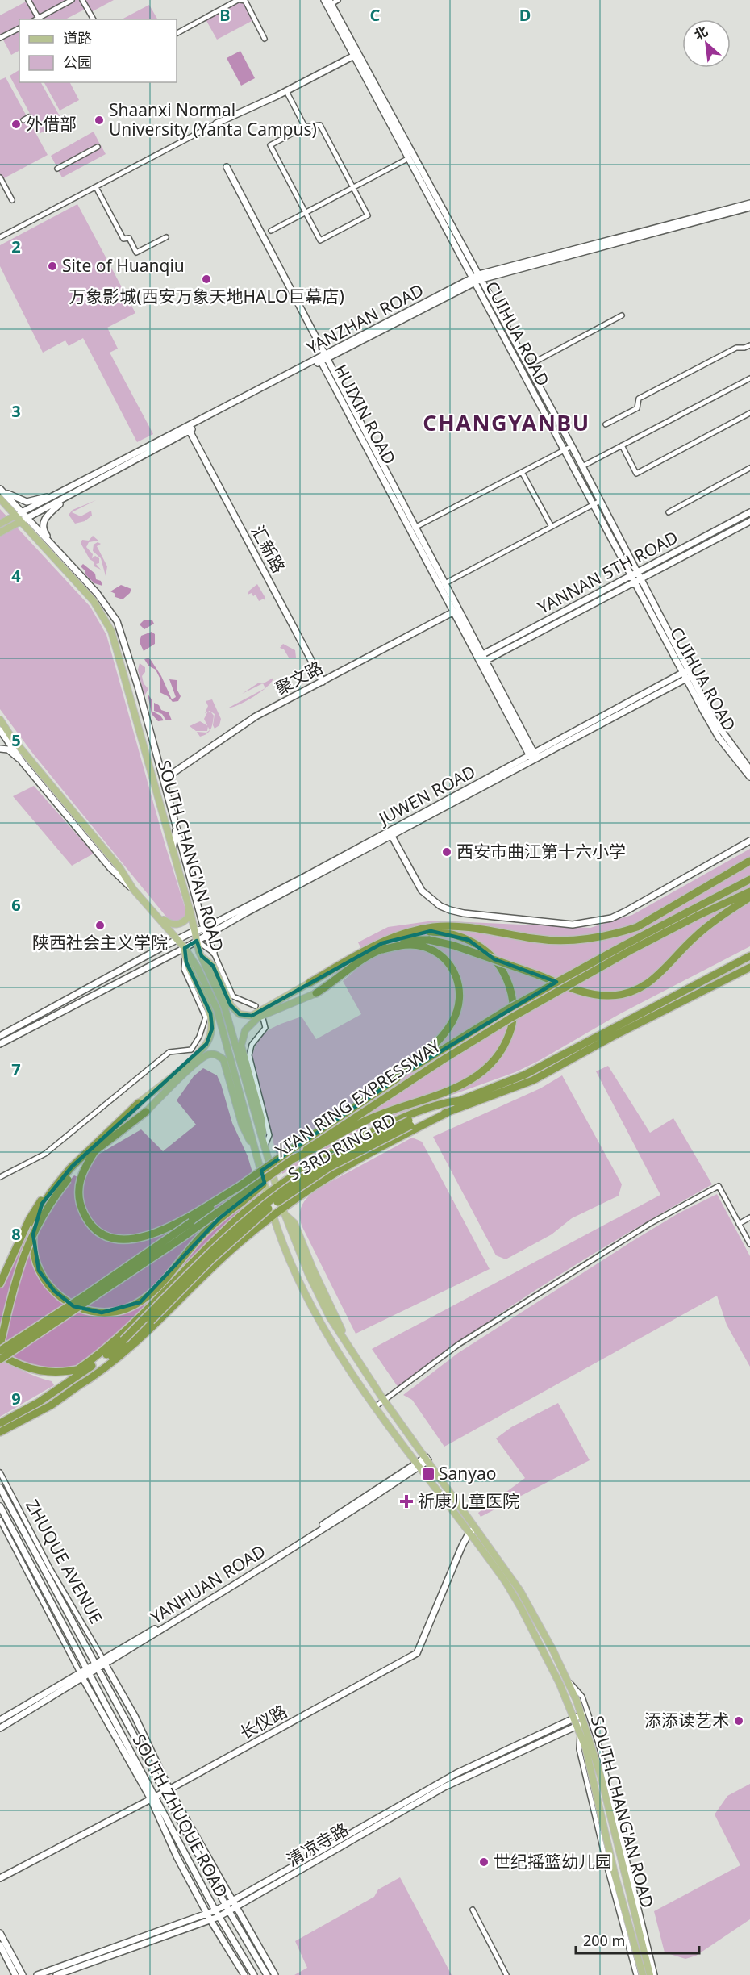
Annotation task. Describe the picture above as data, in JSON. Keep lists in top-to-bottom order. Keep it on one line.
{"streets":{"highway":["XI'AN RING EXPRESSWAY","S 3RD RING RD"],"main road":["YANZHAN ROAD","CUIHUA ROAD","HUIXIN ROAD","汇新路","YANNAN 5TH ROAD","聚文路","JUWEN ROAD","SOUTH CHANG'AN ROAD","ZHUQUE AVENUE","YANHUAN ROAD","长仪路","SOUTH ZHUQUE ROAD","清凉寺路"]},"crossings":[["YANZHAN ROAD","CUIHUA ROAD"],["YANZHAN ROAD","HUIXIN ROAD"],["YANZHAN ROAD","汇新路"],["YANZHAN ROAD","SOUTH CHANG'AN ROAD"],["CUIHUA ROAD","YANNAN 5TH ROAD"],["CUIHUA ROAD","JUWEN ROAD"],["HUIXIN ROAD","YANNAN 5TH ROAD"],["HUIXIN ROAD","聚文路"],["HUIXIN ROAD","JUWEN ROAD"],["汇新路","聚文路"],["JUWEN ROAD","SOUTH CHANG'AN ROAD"],["SOUTH CHANG'AN ROAD","YANHUAN ROAD"],["SOUTH CHANG'AN ROAD","长仪路"],["SOUTH CHANG'AN ROAD","清凉寺路"],["ZHUQUE AVENUE","YANHUAN ROAD"],["ZHUQUE AVENUE","SOUTH ZHUQUE ROAD"],["YANHUAN ROAD","SOUTH ZHUQUE ROAD"],["长仪路","SOUTH ZHUQUE ROAD"],["SOUTH ZHUQUE ROAD","清凉寺路"]],"districts":["CHANGYANBU"],"places":{"other":["Shaanxi Normal University (Yanta Campus)","外借部","Site of Huanqiu","万象影城(西安万象天地HALO巨幕店)","西安市曲江第十六小学","陕西社会主义学院","添添读艺术","世纪摇篮幼儿园"],"transit":["Sanyao"],"health":["祈康儿童医院"]},"legend":["道路","公园"],"scale_bar":"200 m","north":"top left","grid":{"columns":["B","C","D"],"rows":["2","3","4","5","6","7","8","9"]}}
